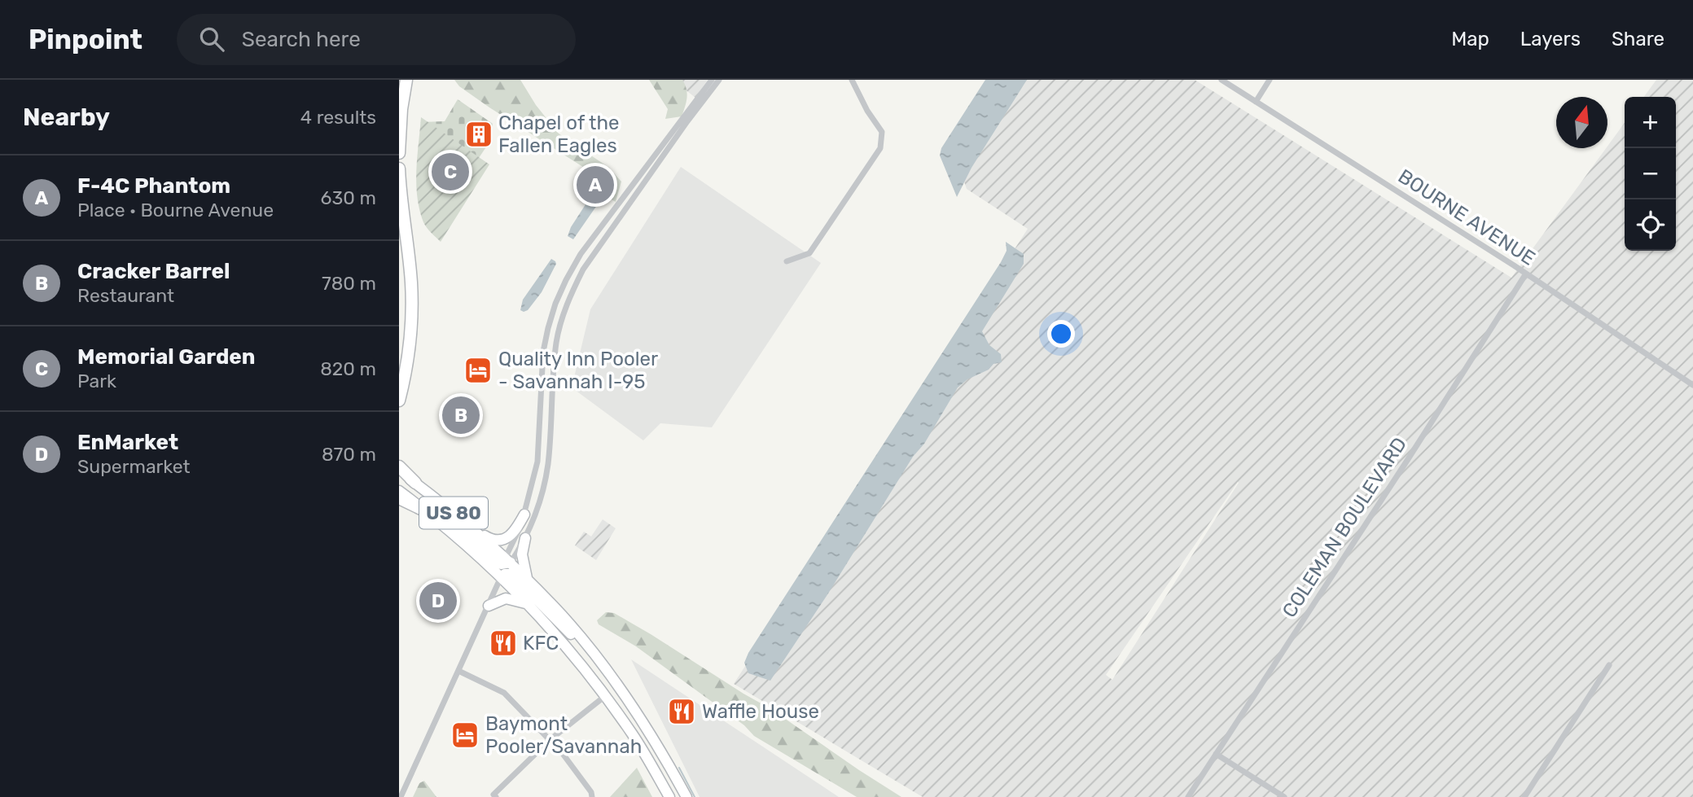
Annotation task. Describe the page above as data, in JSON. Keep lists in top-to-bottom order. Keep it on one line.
{"streets":{"main road":["US 80"],"street":["BOURNE AVENUE","COLEMAN BOULEVARD"]},"crossings":[["BOURNE AVENUE","COLEMAN BOULEVARD"]],"places":{"building":["Chapel of the Fallen Eagles"],"hotel":["Quality Inn Pooler - Savannah I-95","Baymont Pooler/Savannah"],"restaurant":["KFC","Waffle House"]},"north":"top","page":{"header":"Pinpoint","search":"Search here","nav":["Map","Layers","Share"],"heading":["Nearby","4 results"],"map_buttons":["+","−"],"pins":["C","A","B","D"],"list":[{"mark":"A","name":"F-4C Phantom","note":"Place · Bourne Avenue","value":"630 m"},{"mark":"B","name":"Cracker Barrel","note":"Restaurant","value":"780 m"},{"mark":"C","name":"Memorial Garden","note":"Park","value":"820 m"},{"mark":"D","name":"EnMarket","note":"Supermarket","value":"870 m"}]}}
